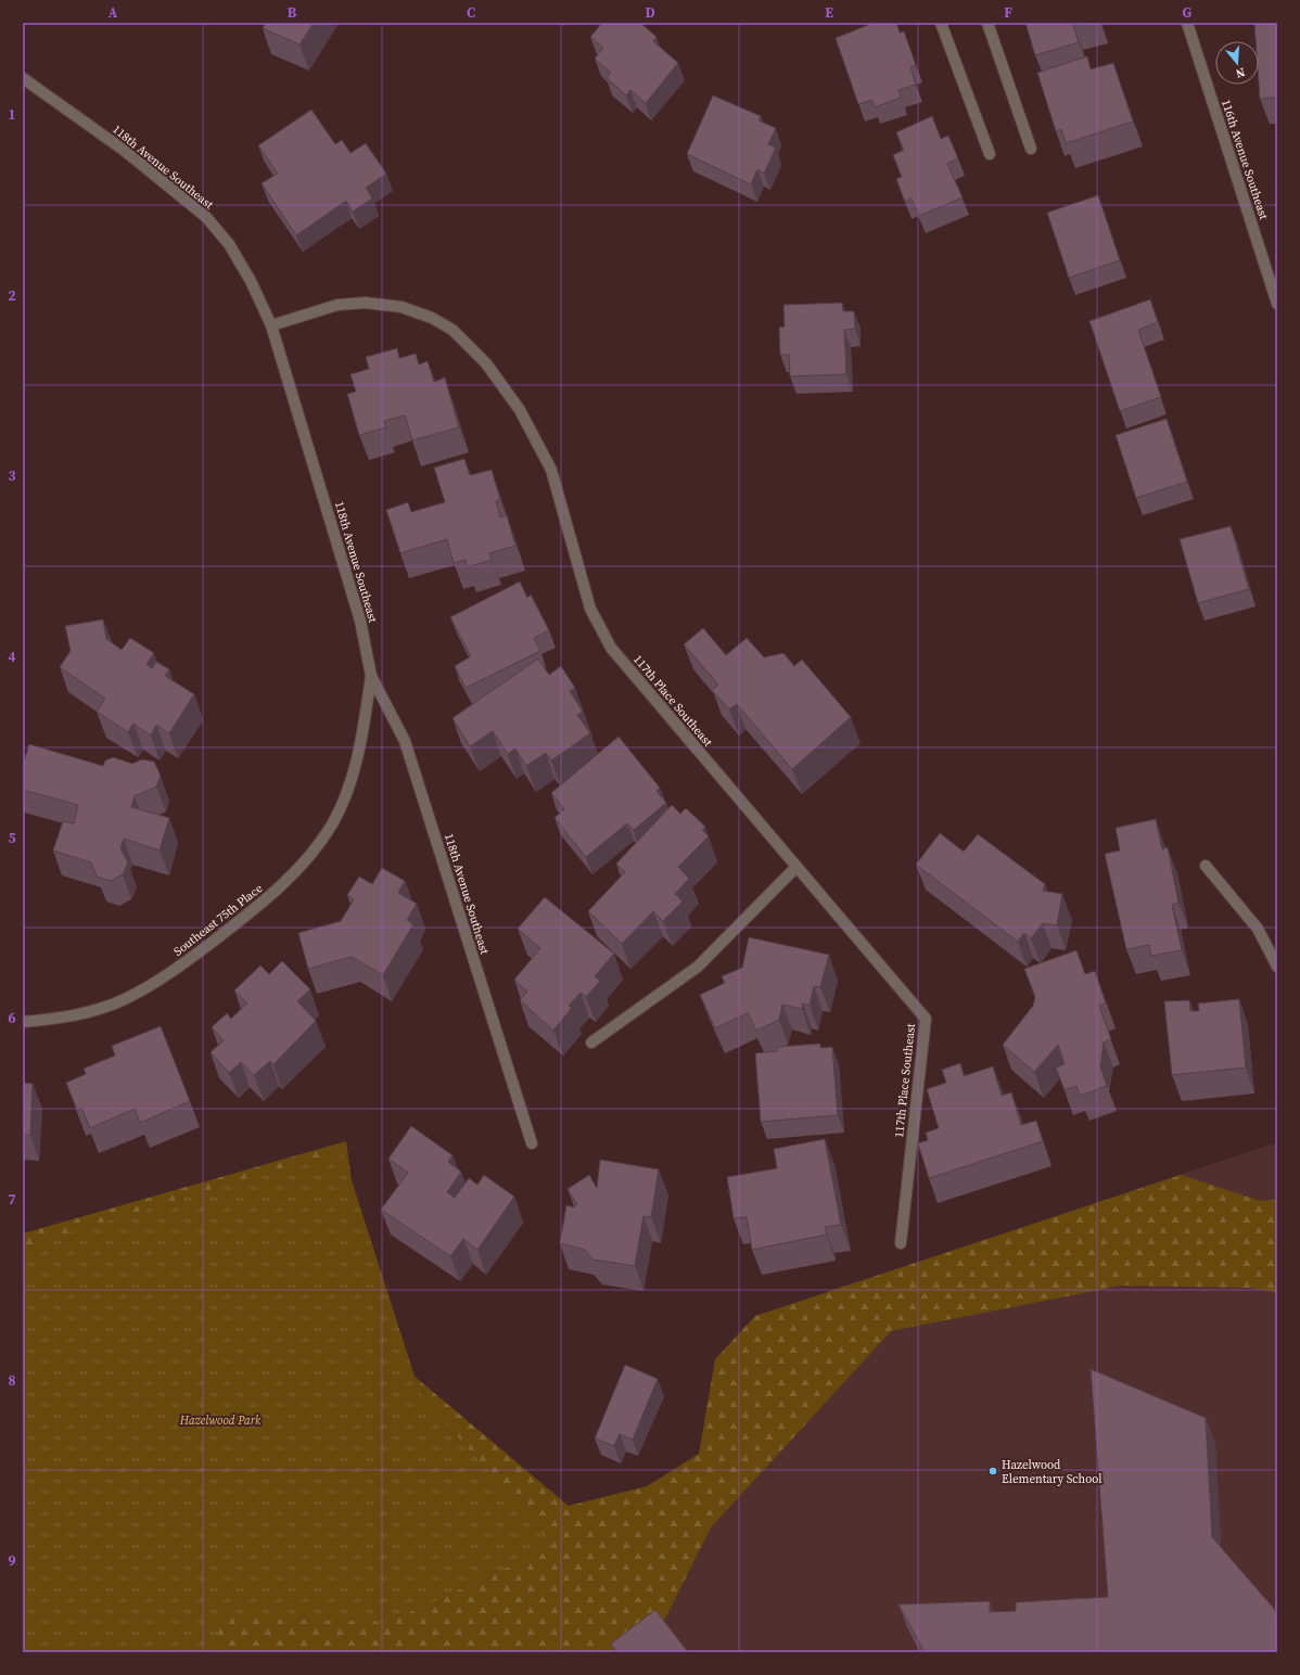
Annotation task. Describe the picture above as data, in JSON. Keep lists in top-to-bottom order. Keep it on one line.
{"streets":{"street":["116th Avenue Southeast","118th Avenue Southeast","117th Place Southeast","Southeast 75th Place"]},"crossings":[["118th Avenue Southeast","117th Place Southeast"],["118th Avenue Southeast","Southeast 75th Place"]],"parks":["Hazelwood Park"],"places":["Hazelwood Elementary School"],"north":"bottom","grid":{"columns":["A","B","C","D","E","F","G"],"rows":["1","2","3","4","5","6","7","8","9"]}}
